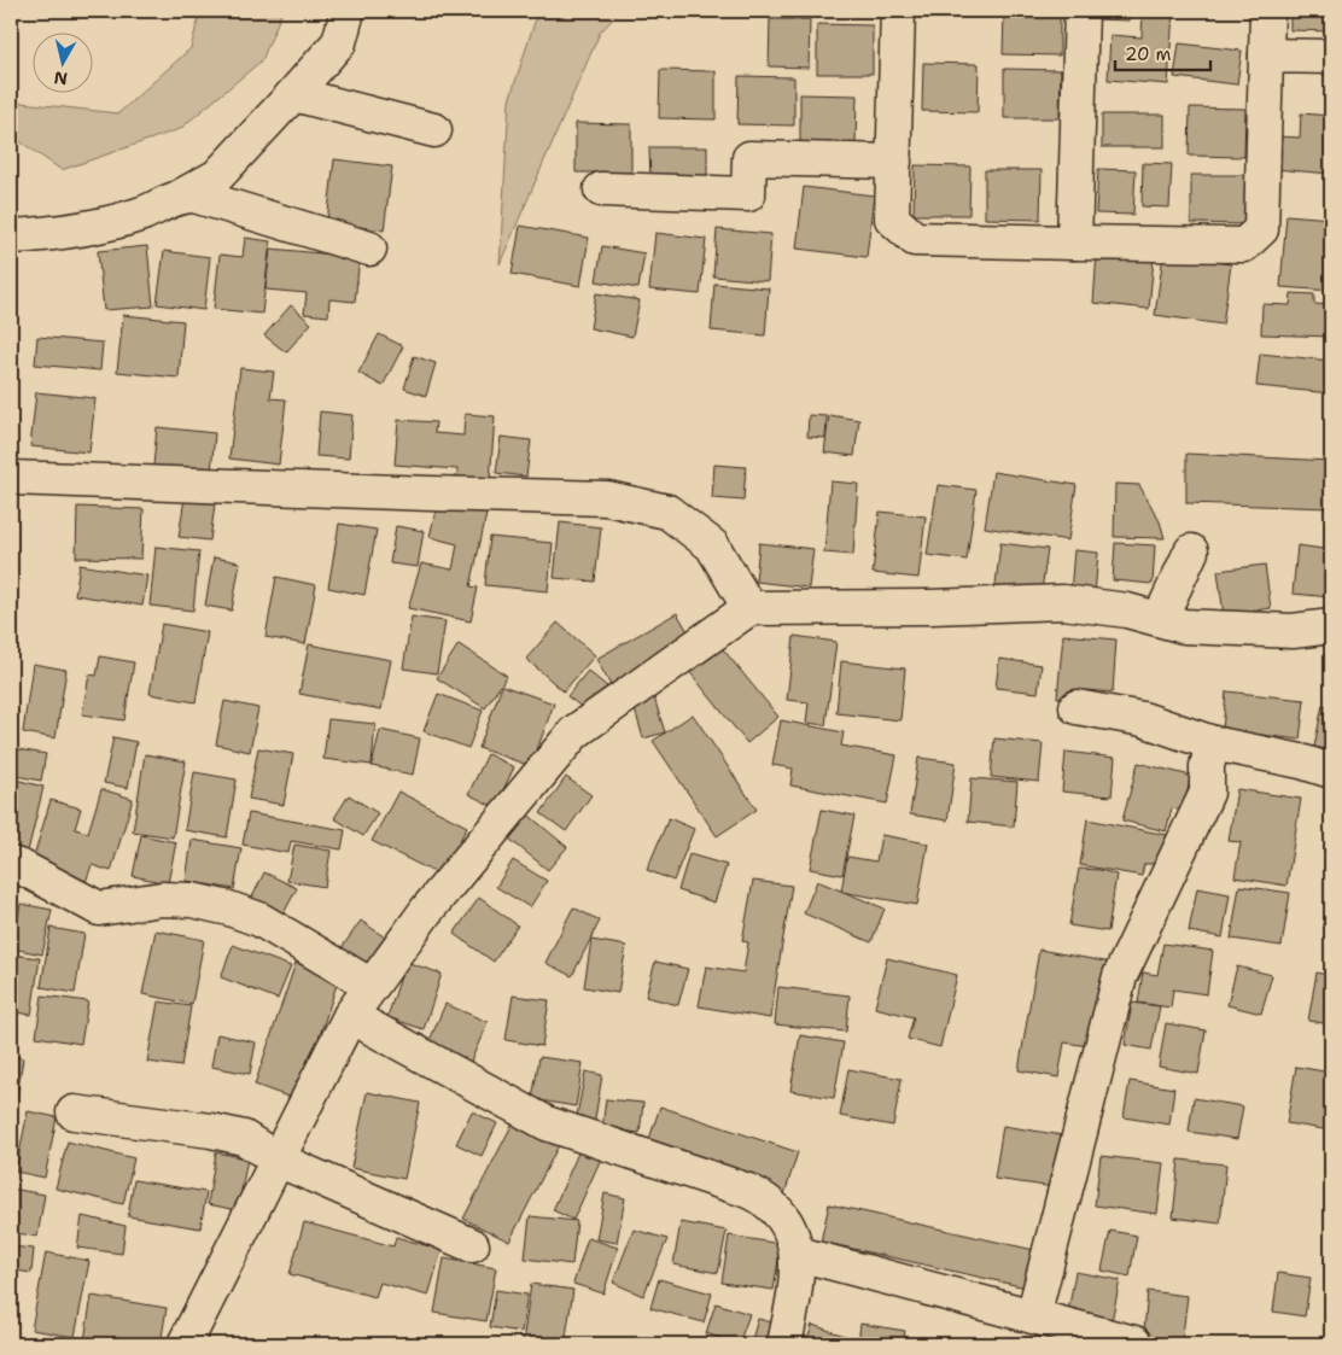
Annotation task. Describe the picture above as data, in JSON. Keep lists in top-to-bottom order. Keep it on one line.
{"scale_bar":"20 m","north":"bottom"}
